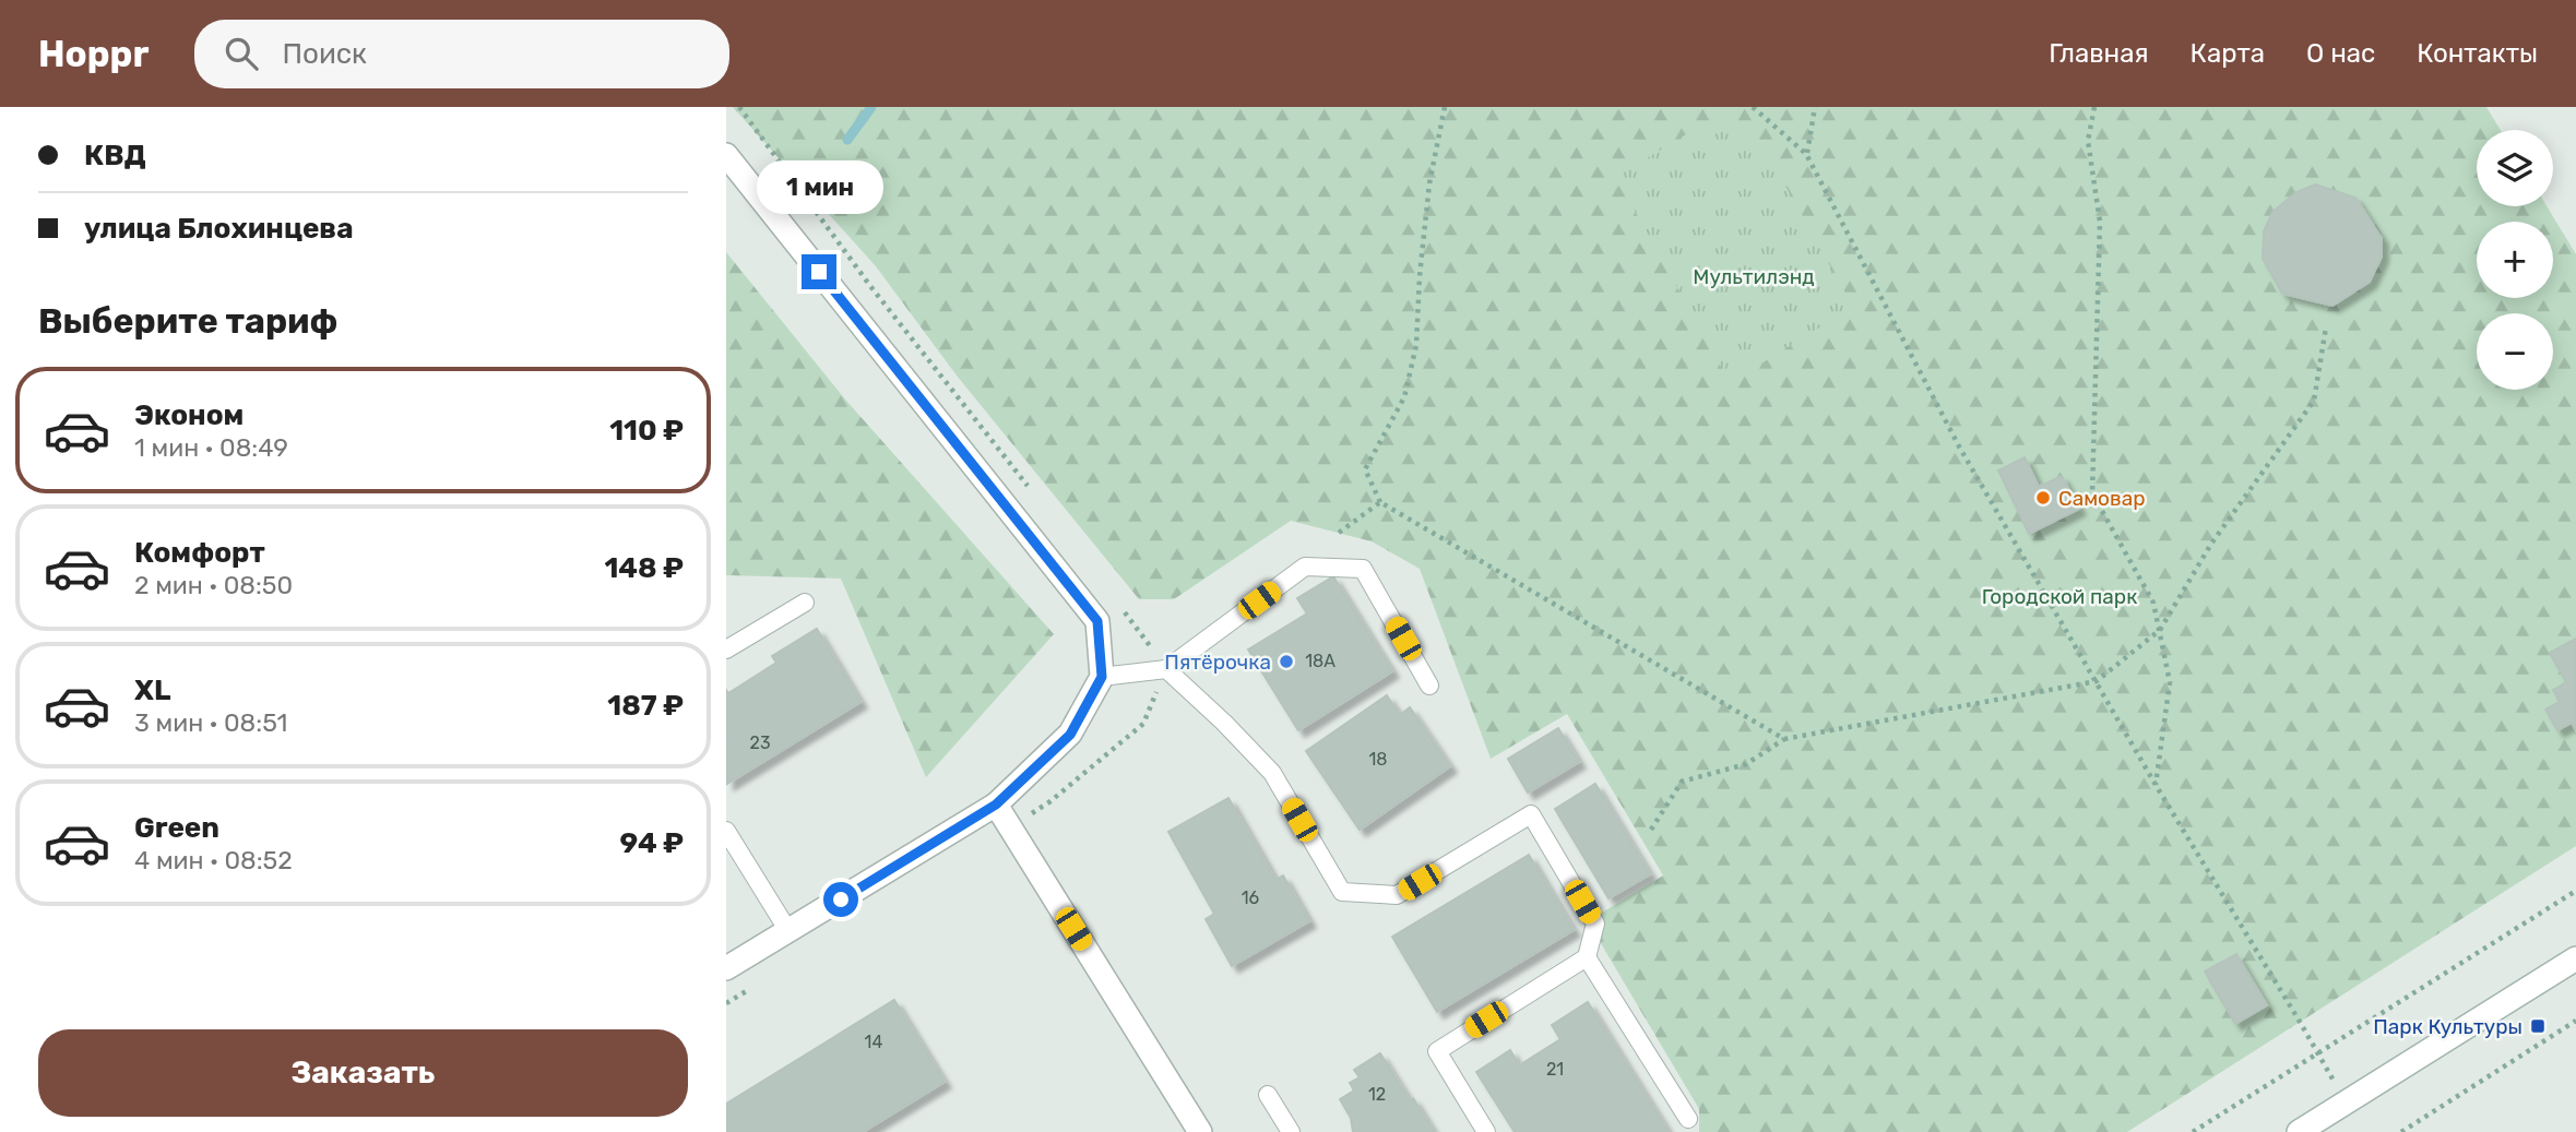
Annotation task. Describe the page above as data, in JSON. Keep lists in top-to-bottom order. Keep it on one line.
{"parks":["Мультилэнд","Городской парк"],"places":{"other":["Самовар","Пятёрочка"],"transit":["Парк Культуры"]},"house_numbers":["18А","23","18","16","14","21","12"],"page":{"header":"Hoppr","search":"Поиск","nav":["Главная","Карта","О нас","Контакты"],"banner":["КВД","улица Блохинцева"],"map_buttons":["+","−"],"bubble":"1 мин","heading":"Выберите тариф","list":[{"name":"Эконом","note":"1 мин · 08:49","value":"110 ₽"},{"name":"Комфорт","note":"2 мин · 08:50","value":"148 ₽"},{"name":"XL","note":"3 мин · 08:51","value":"187 ₽"},{"name":"Green","note":"4 мин · 08:52","value":"94 ₽"}],"buttons":"Заказать"}}
